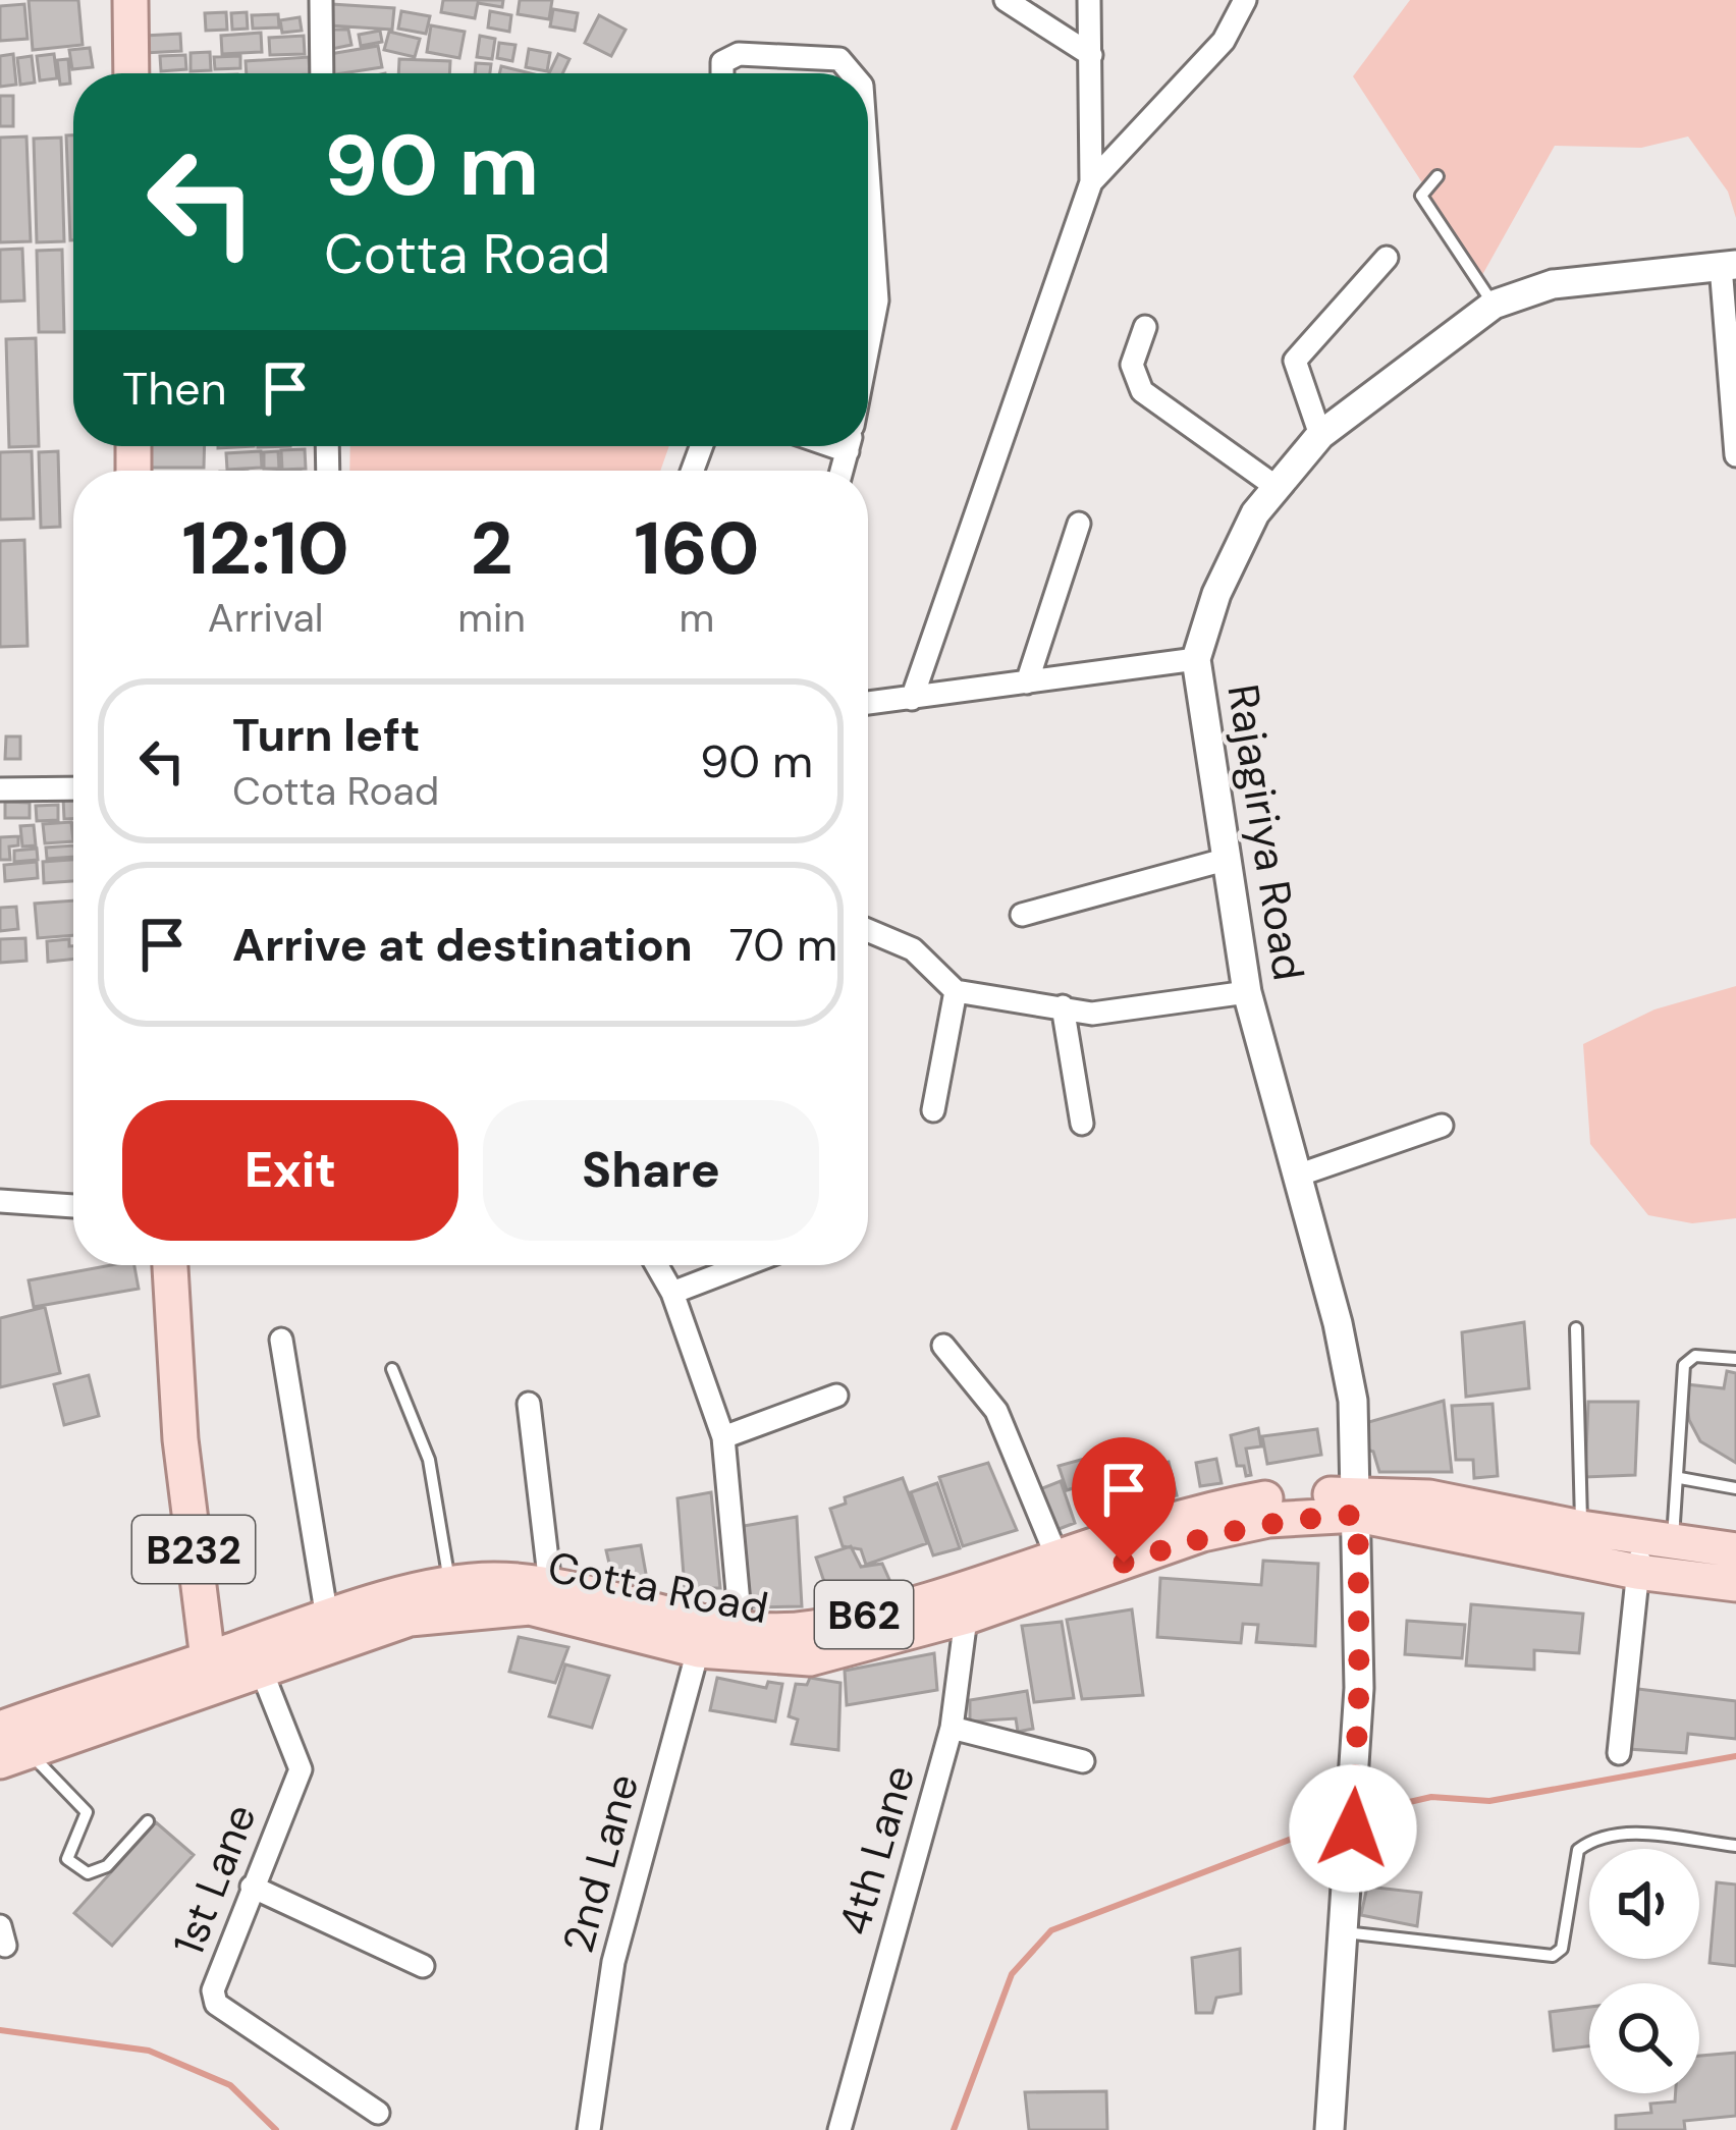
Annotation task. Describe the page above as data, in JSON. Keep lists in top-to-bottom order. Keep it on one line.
{"streets":{"main road":["B232","Cotta Road","B62"],"street":["Rajagiriya Road","4th Lane","2nd Lane","1st Lane"]},"crossings":[["Rajagiriya Road","Cotta Road"],["B232","Cotta Road"],["Cotta Road","4th Lane"],["Cotta Road","2nd Lane"],["Cotta Road","1st Lane"]],"page":{"turn":["90 m","Cotta Road"],"then":"Then","eta":["12:10","Arrival","2","min","160","m"],"list":[{"name":"Turn left","note":"Cotta Road","value":"90 m"},{"name":"Arrive at destination","value":"70 m"}],"buttons":["Exit","Share"]}}
